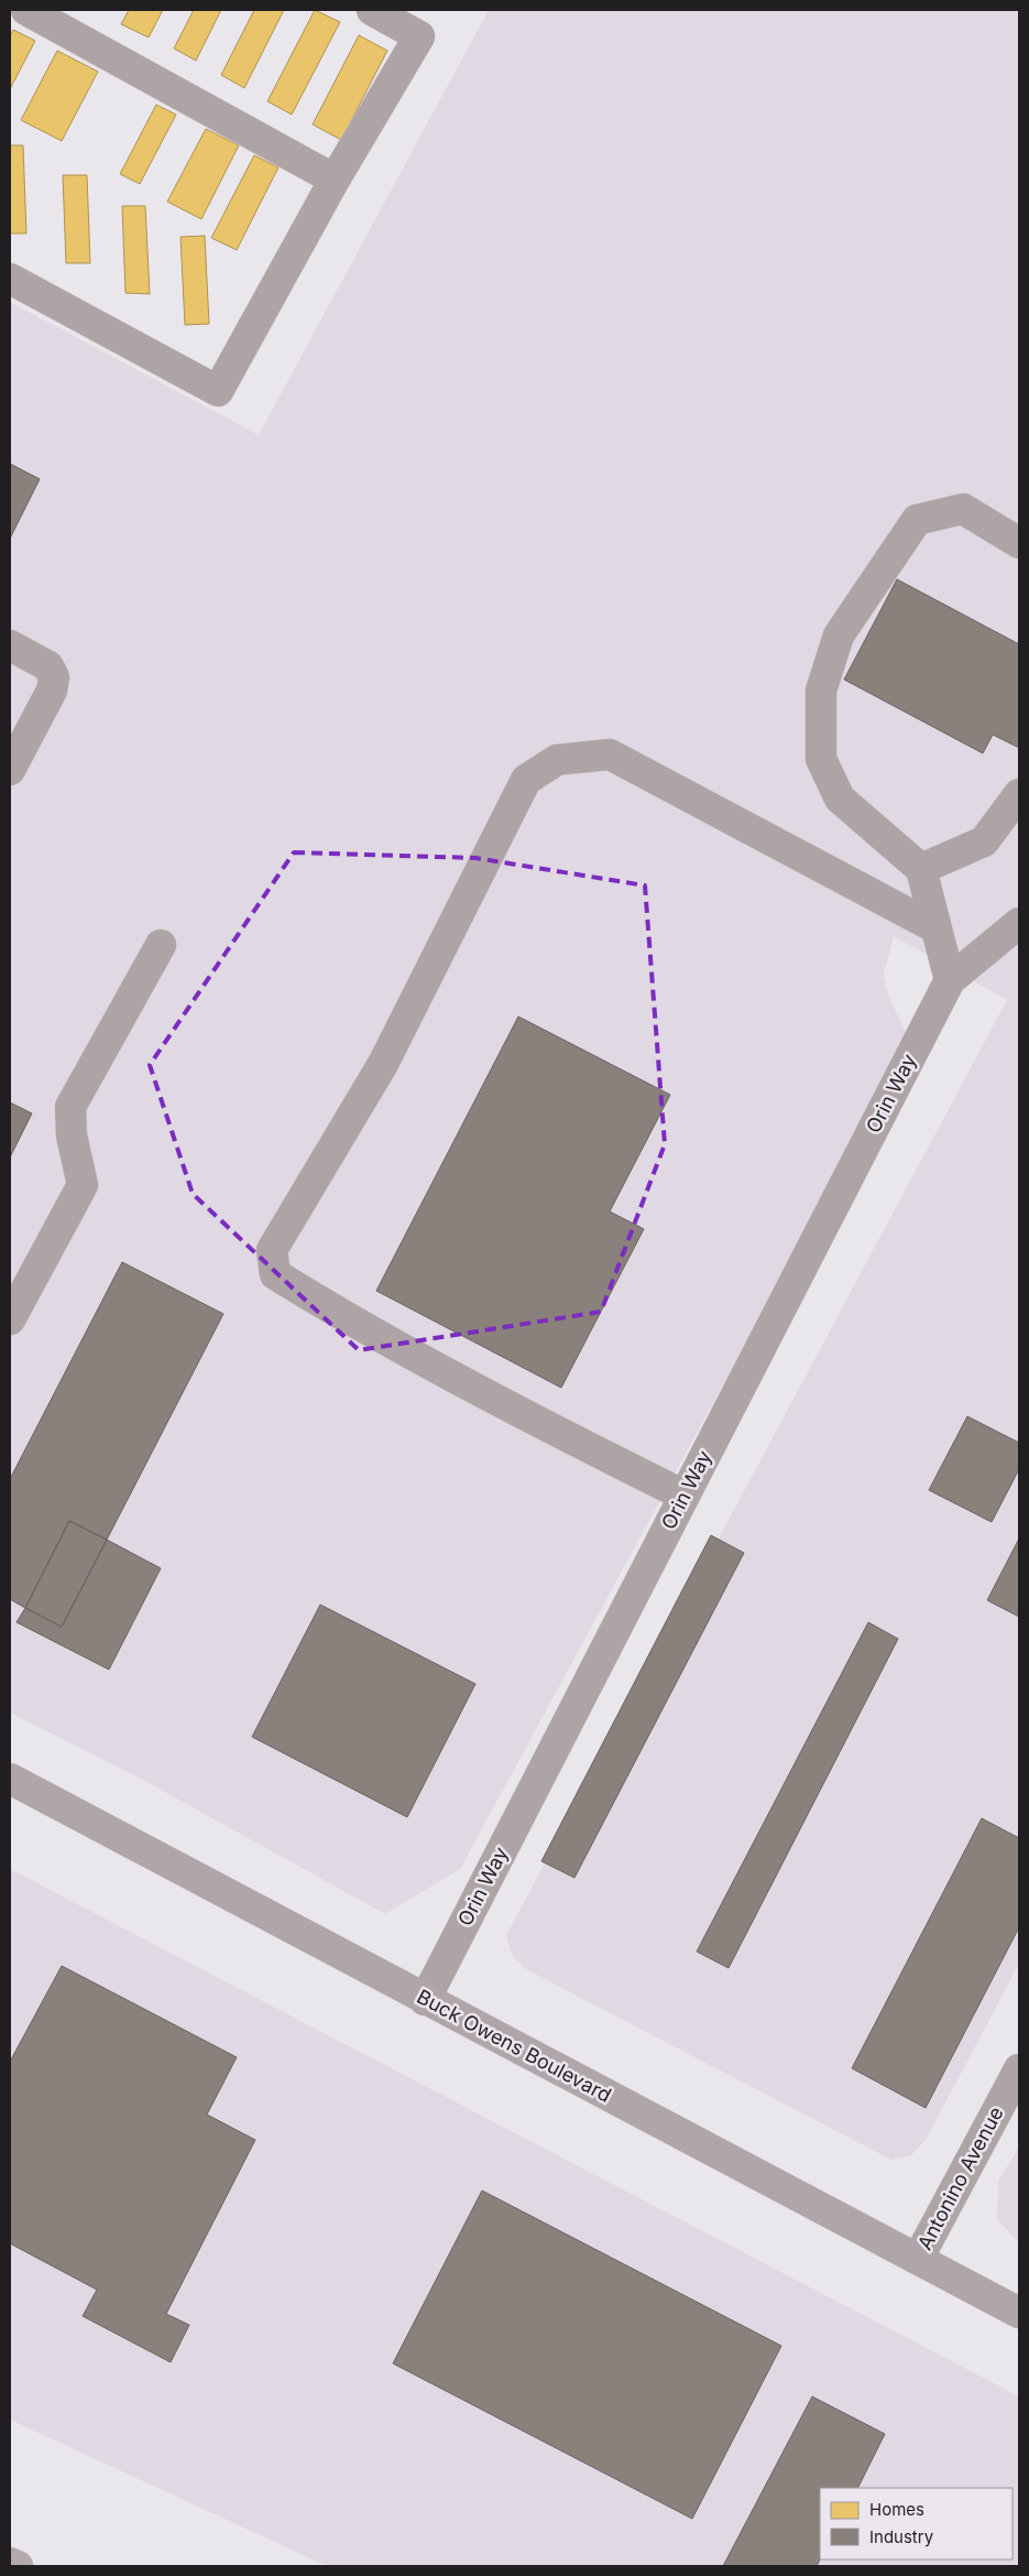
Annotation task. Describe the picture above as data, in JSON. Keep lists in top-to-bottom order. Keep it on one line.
{"streets":{"main road":["Buck Owens Boulevard"],"street":["Orin Way","Antonino Avenue"]},"crossings":[["Orin Way","Buck Owens Boulevard"],["Buck Owens Boulevard","Antonino Avenue"]],"legend":["Homes","Industry"]}
